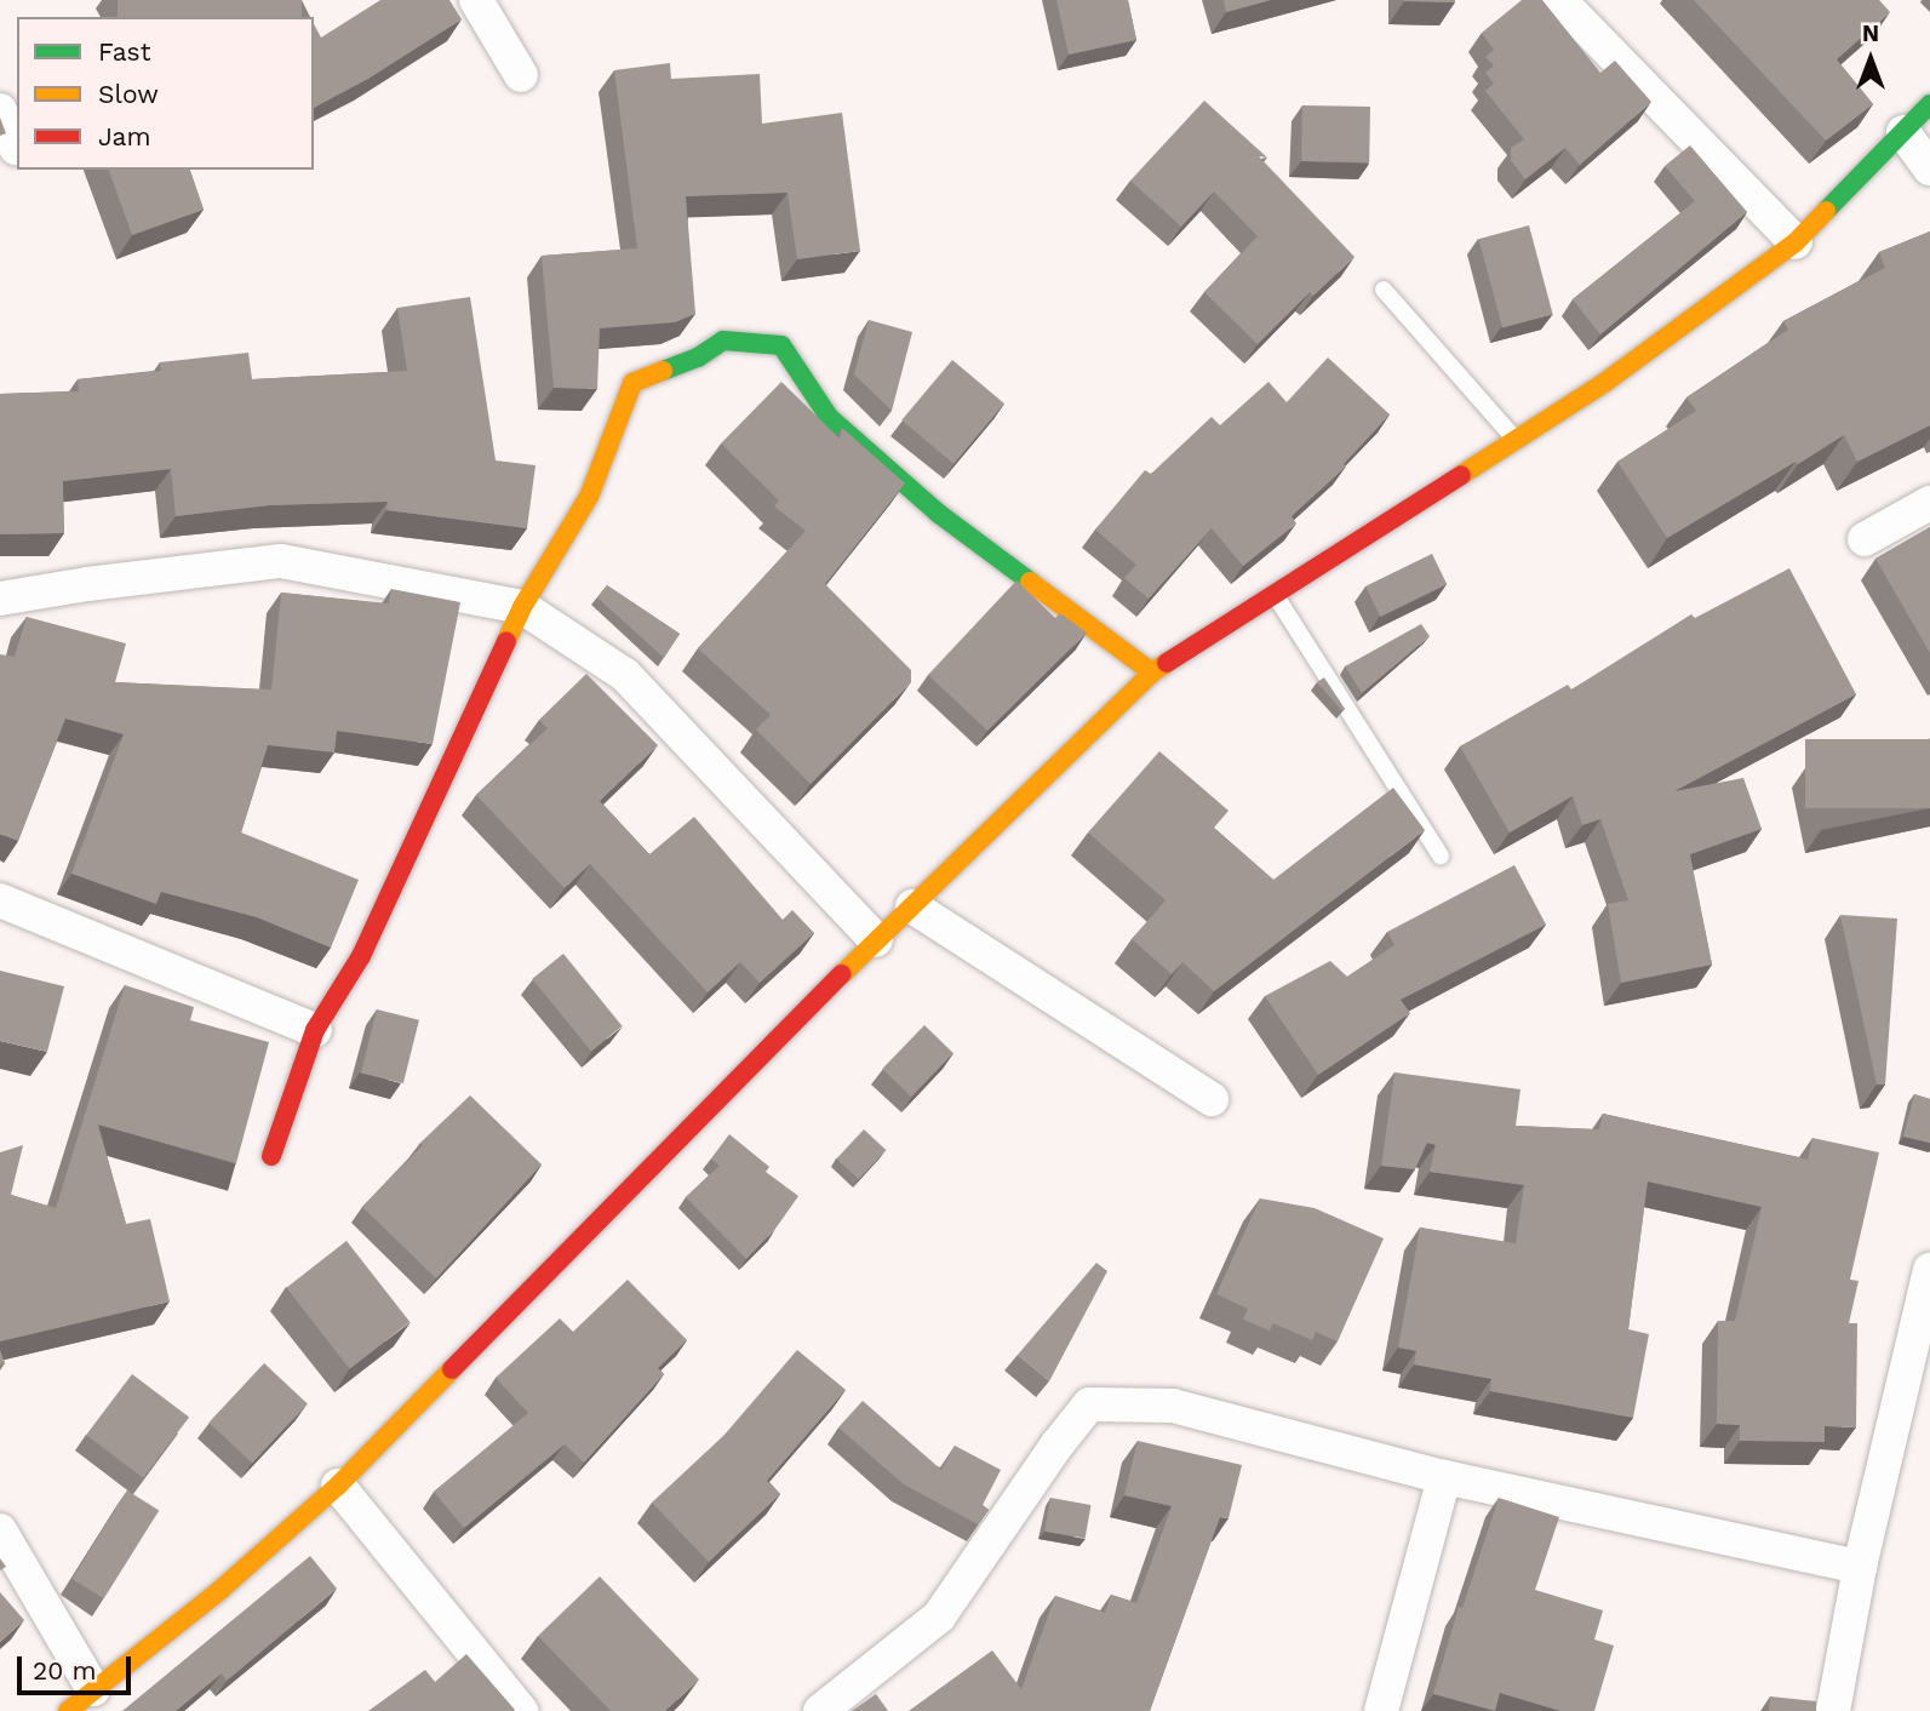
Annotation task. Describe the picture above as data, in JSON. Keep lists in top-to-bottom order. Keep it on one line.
{"legend":["Fast","Slow","Jam"],"scale_bar":"20 m","north":"top"}
